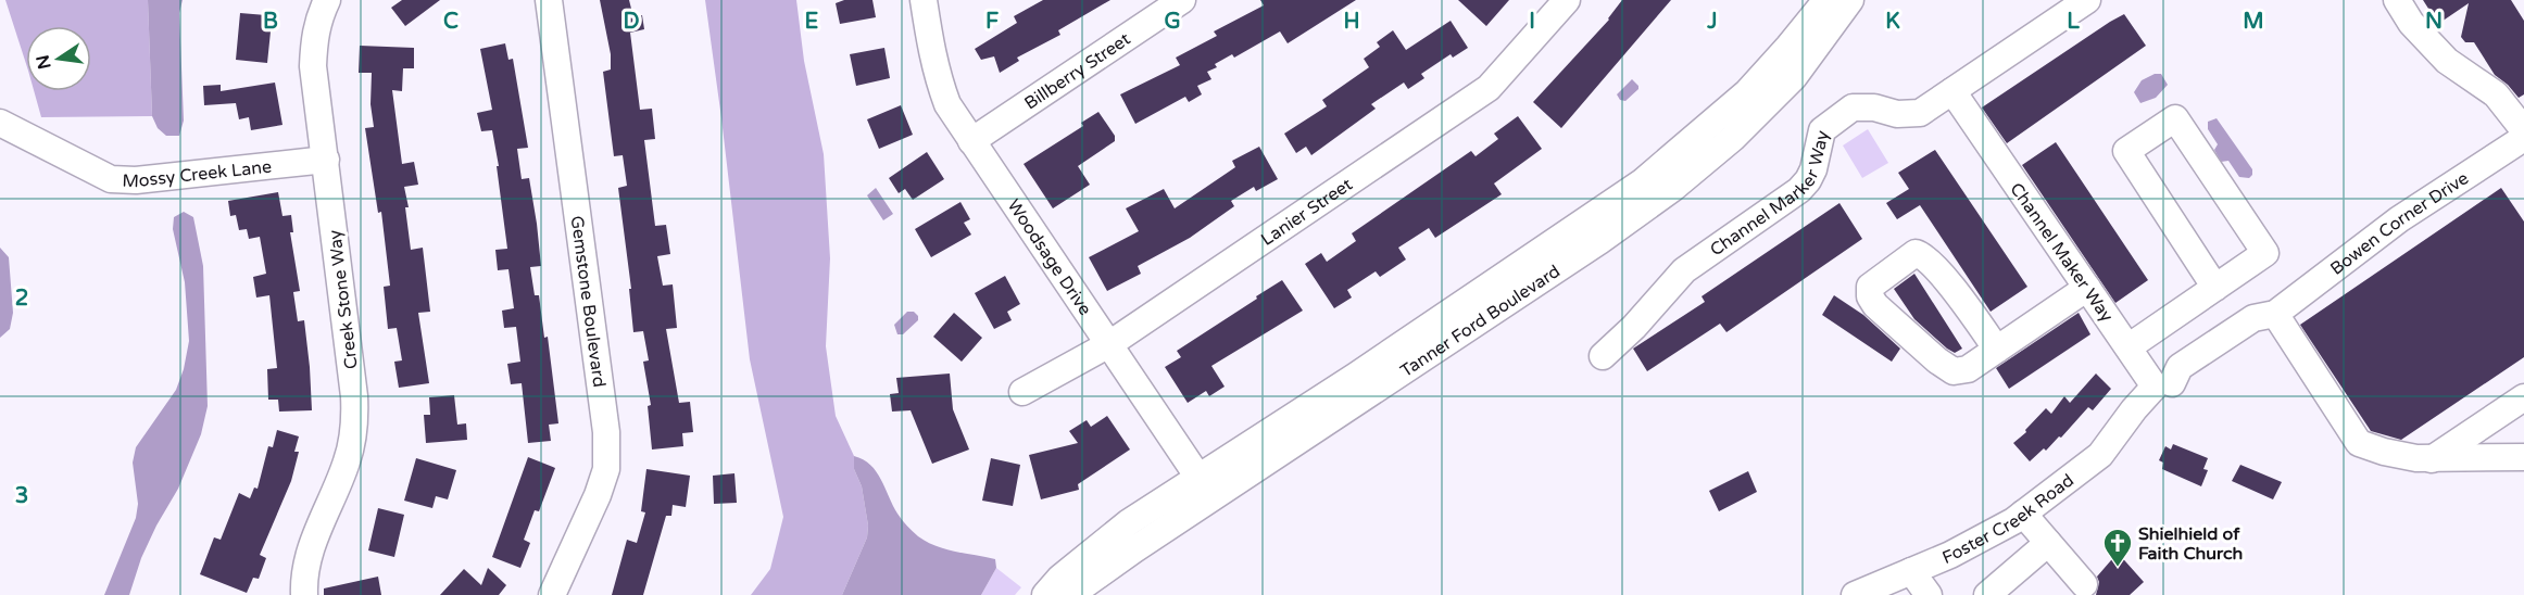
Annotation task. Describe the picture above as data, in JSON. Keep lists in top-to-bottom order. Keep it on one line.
{"streets":{"street":["Billberry Street","Mossy Creek Lane","Channel Marker Way","Lanier Street","Bowen Corner Drive","Channel Maker Way","Woodsage Drive","Creek Stone Way","Gemstone Boulevard","Tanner Ford Boulevard","Foster Creek Road"]},"crossings":[["Billberry Street","Woodsage Drive"],["Mossy Creek Lane","Creek Stone Way"],["Channel Marker Way","Channel Maker Way"],["Lanier Street","Woodsage Drive"],["Bowen Corner Drive","Channel Maker Way"],["Bowen Corner Drive","Foster Creek Road"],["Channel Maker Way","Foster Creek Road"],["Woodsage Drive","Tanner Ford Boulevard"]],"places":{"church":["Shielhield of Faith Church"]},"north":"left","grid":{"columns":["B","C","D","E","F","G","H","I","J","K","L","M","N"],"rows":["2","3"]}}
